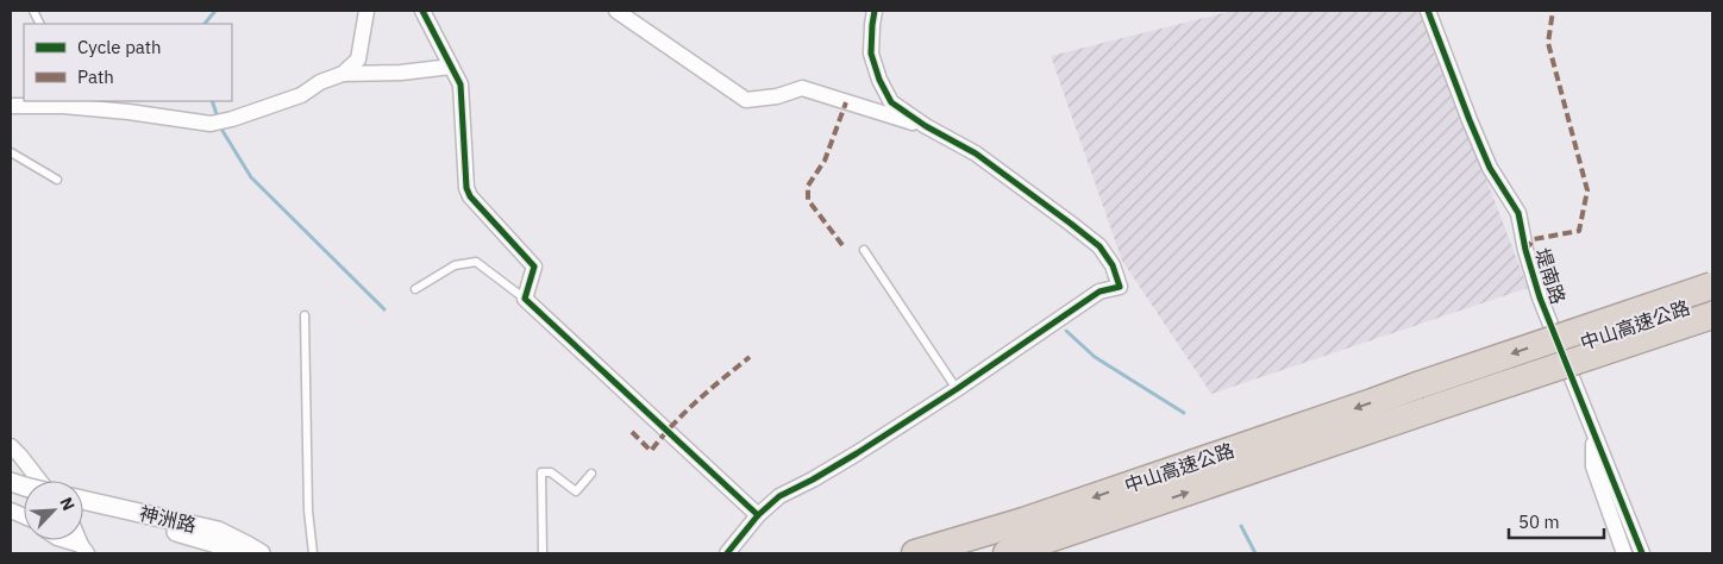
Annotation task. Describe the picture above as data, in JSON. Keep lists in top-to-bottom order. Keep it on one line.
{"streets":{"highway":["中山高速公路"],"street":["堤南路","神洲路"]},"legend":["Cycle path","Path"],"scale_bar":"50 m","north":"top right"}
